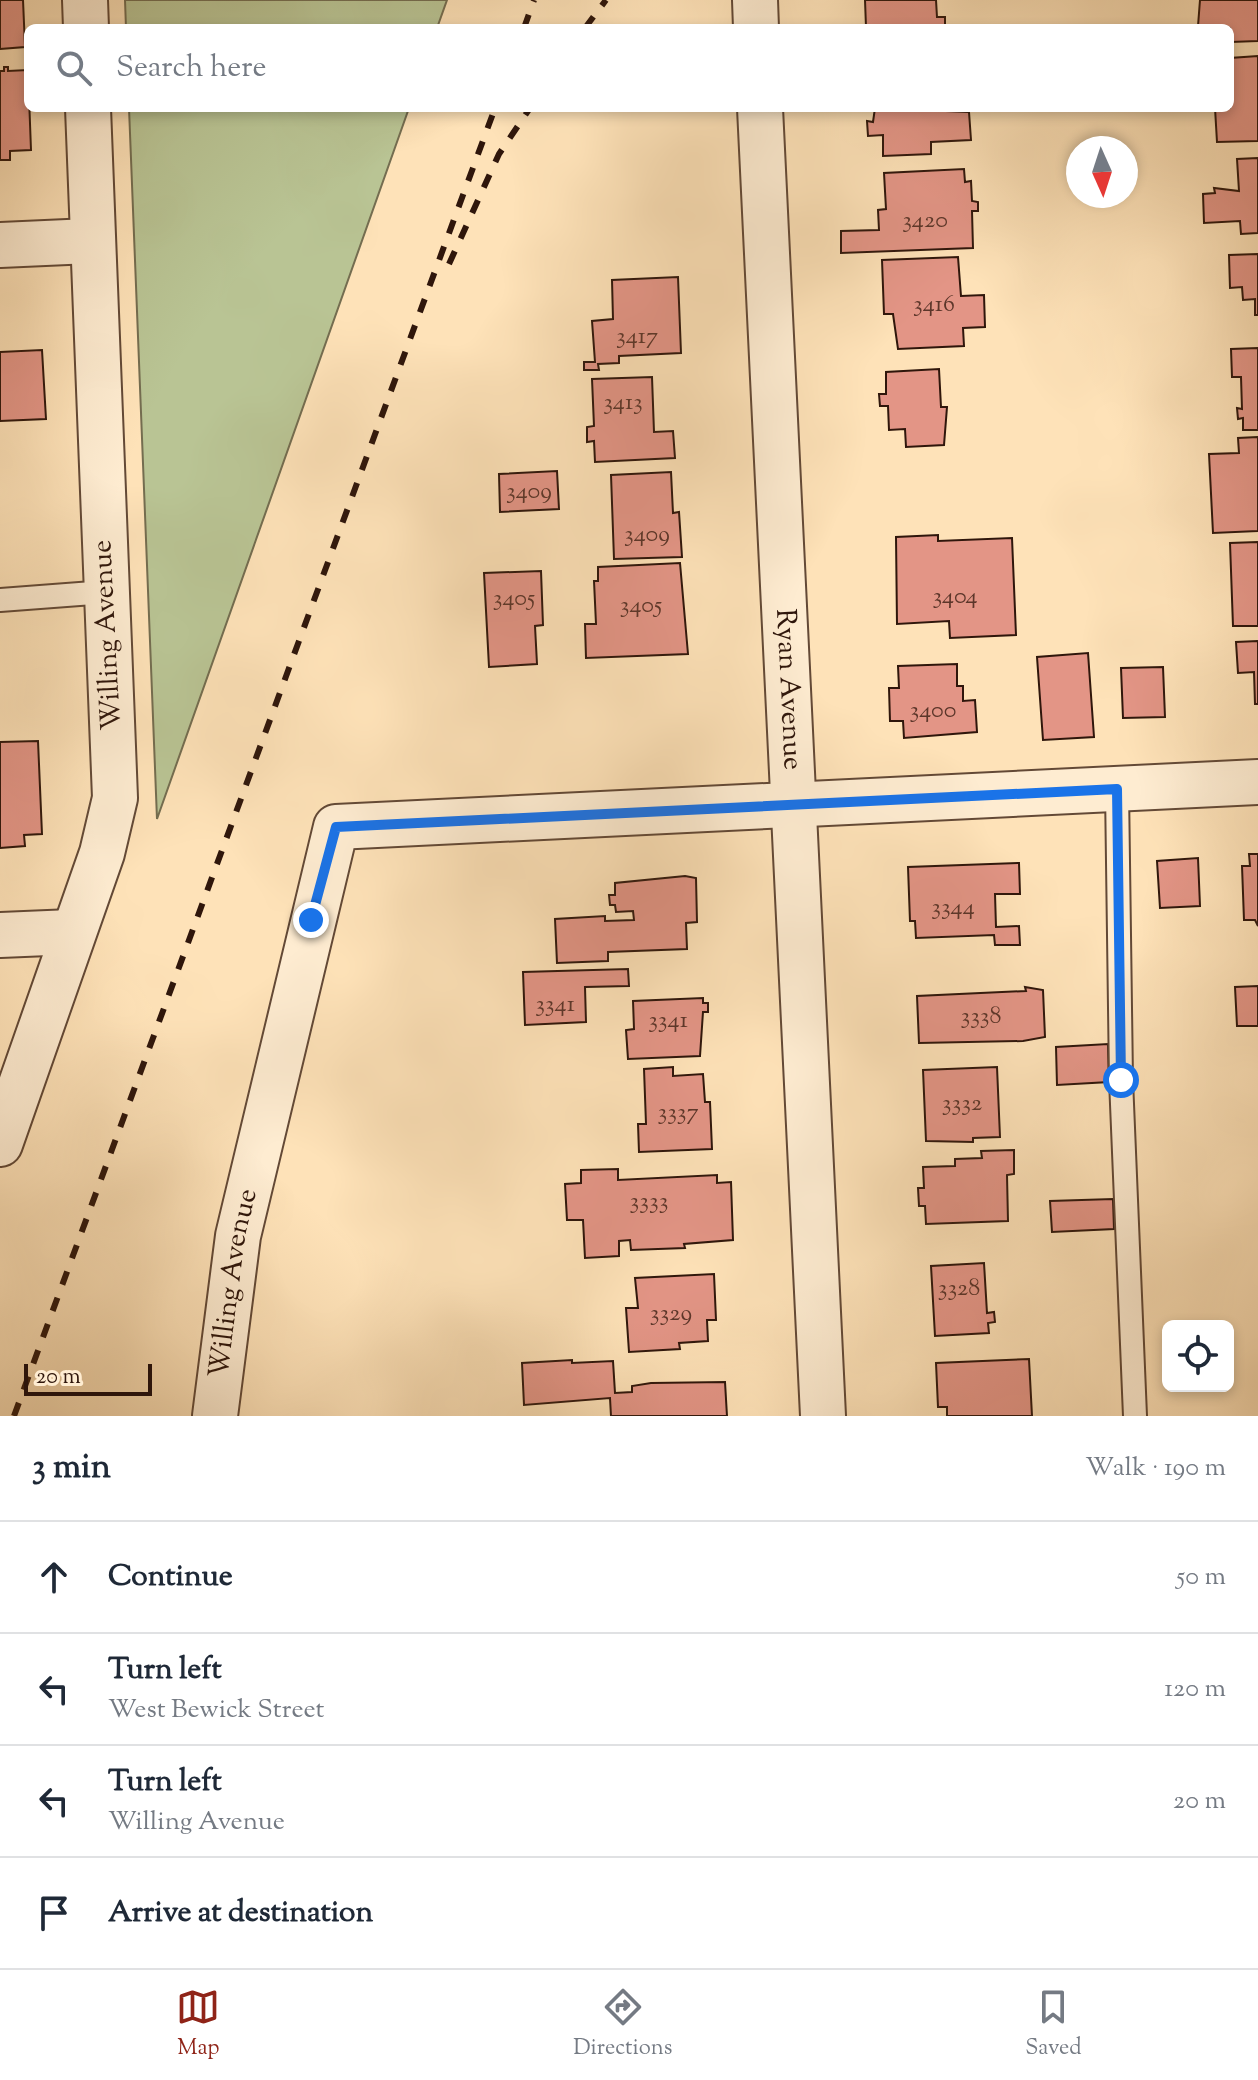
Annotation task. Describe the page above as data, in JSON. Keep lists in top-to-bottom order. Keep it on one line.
{"streets":{"street":["Willing Avenue","Ryan Avenue"]},"crossings":[["Willing Avenue","Ryan Avenue"]],"house_numbers":["3420","3416","3417","3413","3409","3409","3404","3405","3405","3400","3344","3341","3338","3341","3332","3337","3333","3328","3329"],"scale_bar":"20 m","north":"bottom","page":{"search":"Search here","scale":"20 m","heading":["3 min","Walk · 190 m"],"list":[["Continue","50 m"],["Turn left","West Bewick Street","120 m"],["Turn left","Willing Avenue","20 m"],"Arrive at destination"],"nav":["Map","Directions","Saved"]}}
